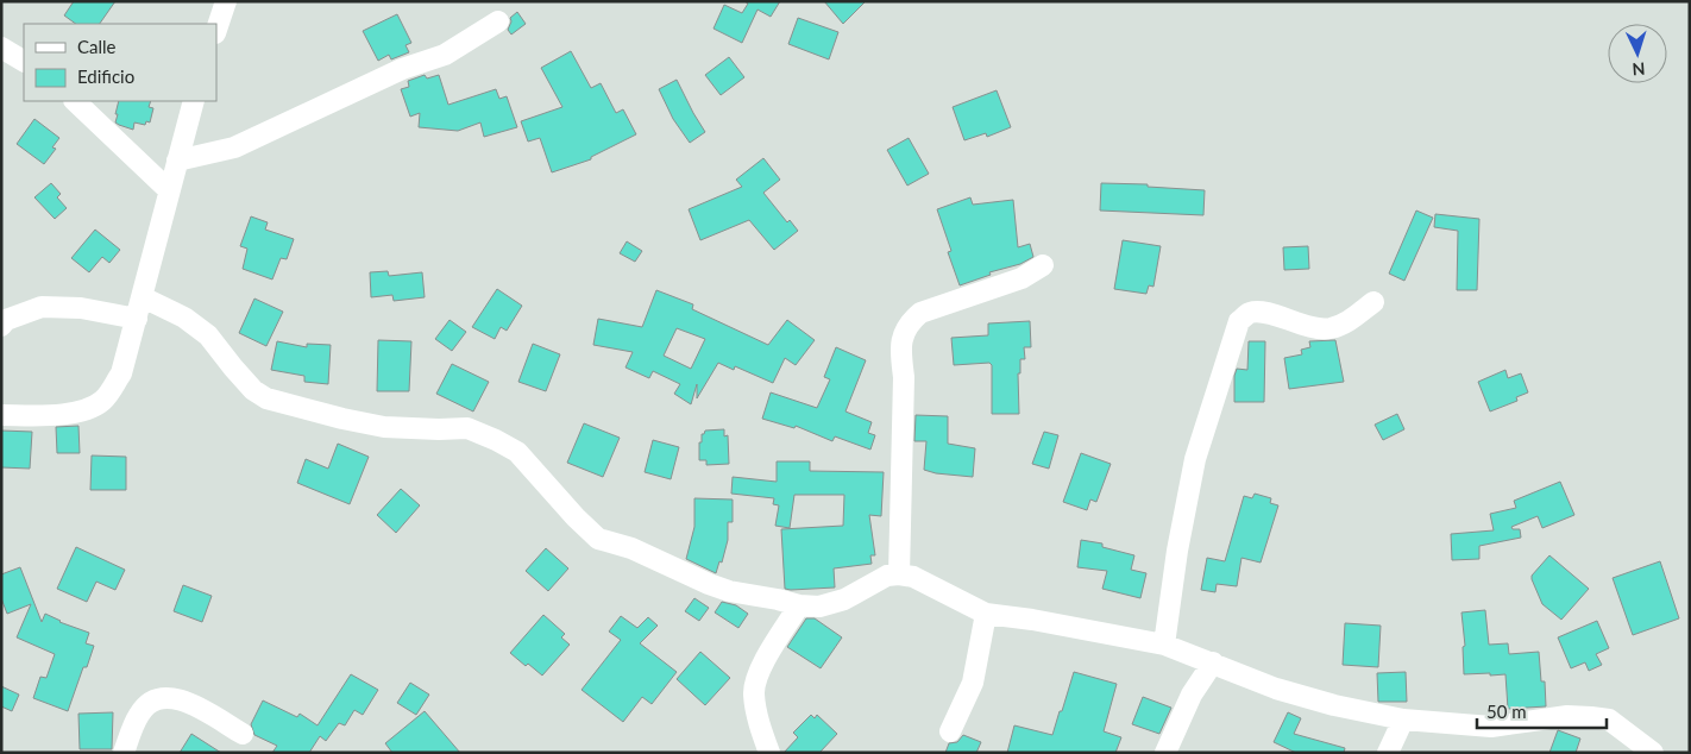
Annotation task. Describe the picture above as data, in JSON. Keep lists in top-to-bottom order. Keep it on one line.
{"legend":["Calle","Edificio"],"scale_bar":"50 m","north":"bottom"}
